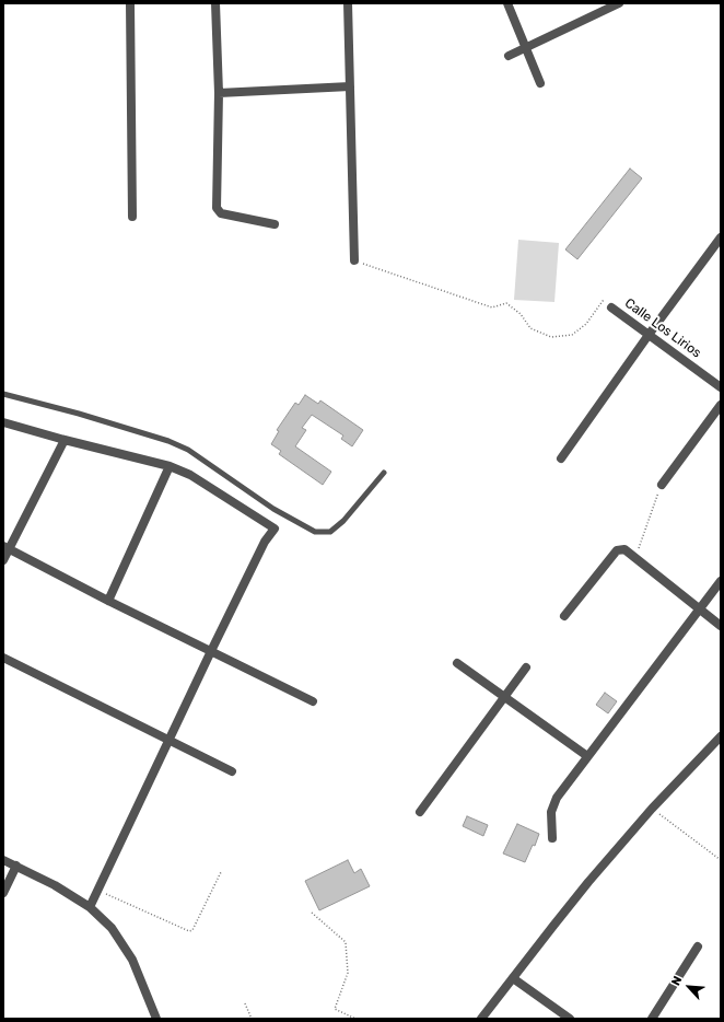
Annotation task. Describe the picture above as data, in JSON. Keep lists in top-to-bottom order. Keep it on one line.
{"streets":{"street":["Calle Los Lirios"]},"north":"top left"}
